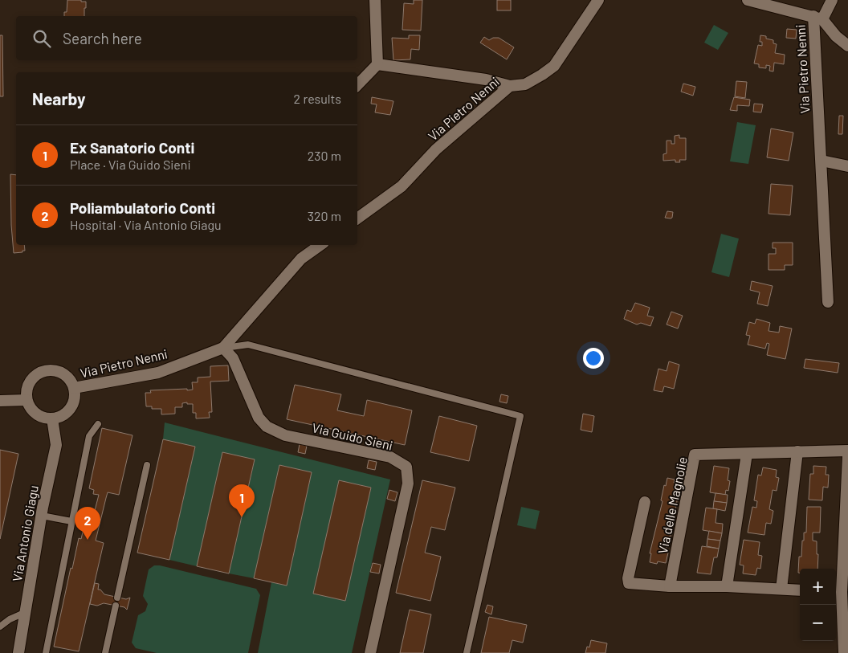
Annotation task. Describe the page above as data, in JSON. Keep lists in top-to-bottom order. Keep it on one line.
{"streets":{"street":["Via Pietro Nenni","Via Guido Sieni","Via delle Magnolie","Via Antonio Giagu"]},"crossings":[["Via Pietro Nenni","Via Guido Sieni"],["Via Pietro Nenni","Via Antonio Giagu"]],"page":{"search":"Search here","heading":["Nearby","2 results"],"list":[{"mark":"1","name":"Ex Sanatorio Conti","note":"Place · Via Guido Sieni","value":"230 m"},{"mark":"2","name":"Poliambulatorio Conti","note":"Hospital · Via Antonio Giagu","value":"320 m"}],"pins":["1","2"],"map_buttons":["+","−"]}}
